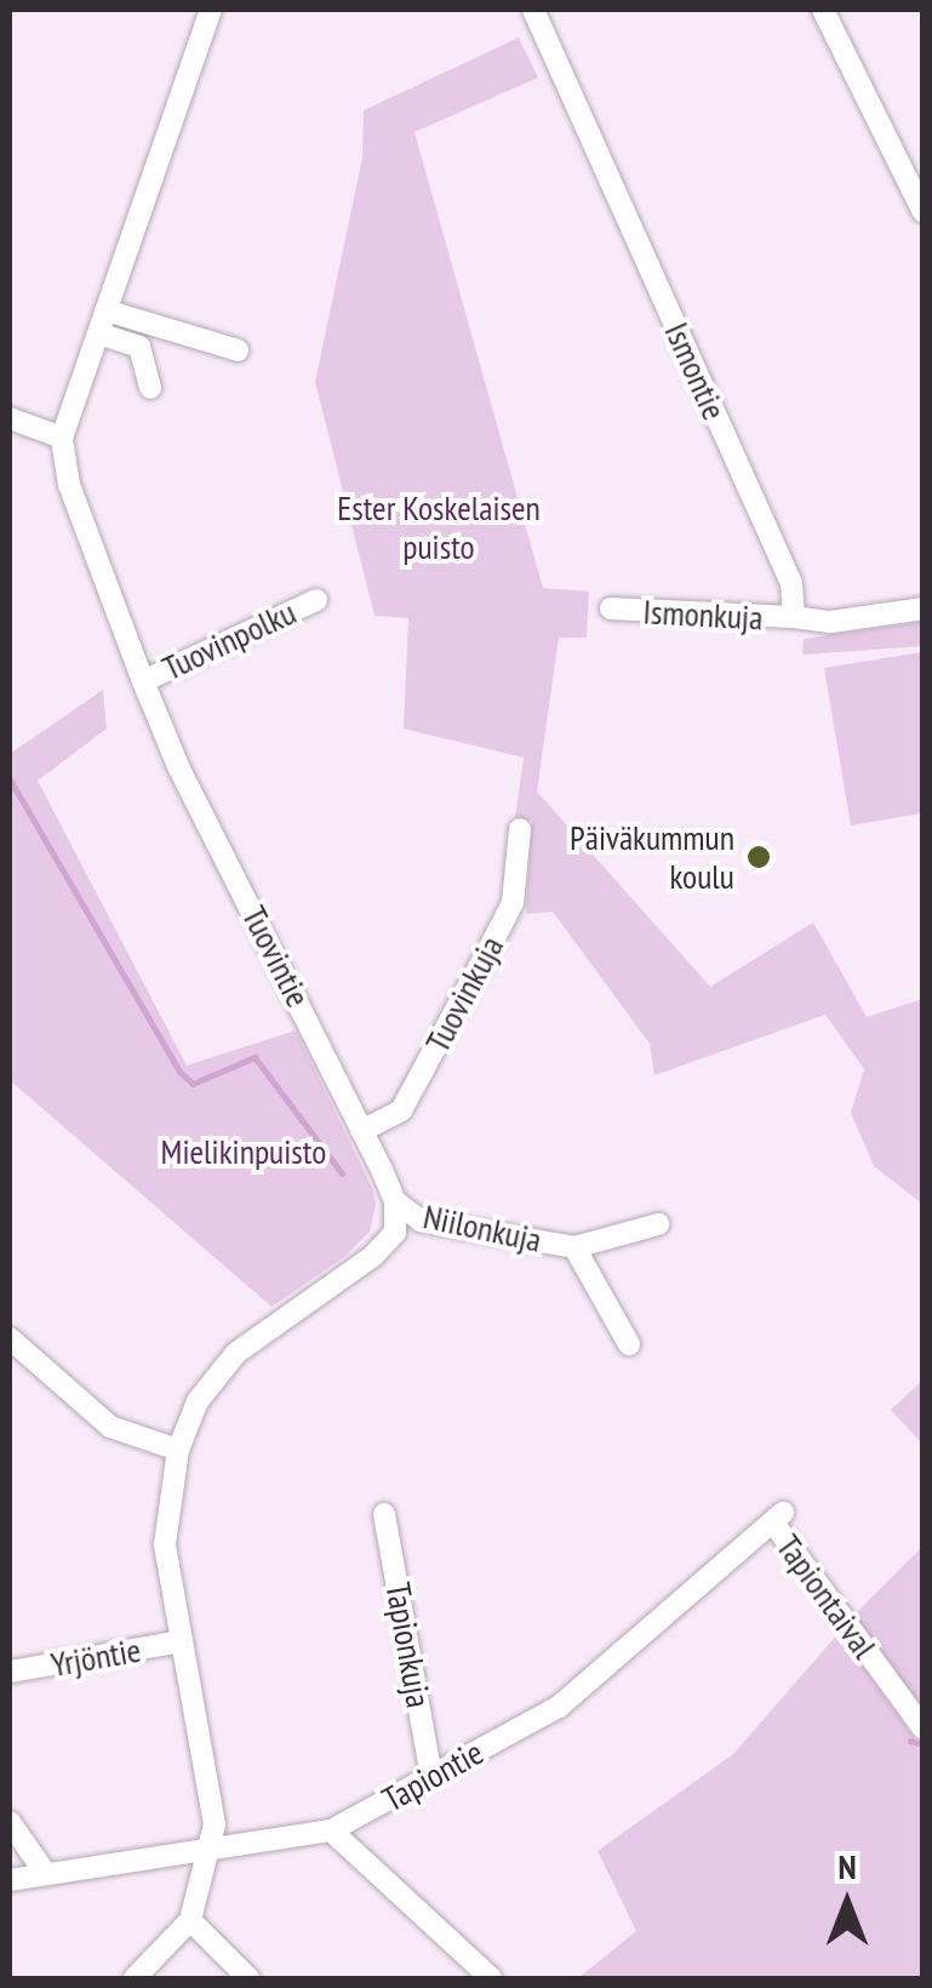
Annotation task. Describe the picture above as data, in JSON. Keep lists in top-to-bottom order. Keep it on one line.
{"streets":{"street":["Ismontie","Ismonkuja","Tuovinpolku","Tuovintie","Tuovinkuja","Niilonkuja","Tapiontaival","Tapionkuja","Yrjöntie","Tapiontie"]},"crossings":[["Ismontie","Ismonkuja"],["Tuovinpolku","Tuovintie"],["Tuovintie","Tuovinkuja"],["Tuovintie","Niilonkuja"],["Tapiontaival","Tapiontie"],["Tapionkuja","Tapiontie"]],"parks":["Ester Koskelaisen puisto","Mielikinpuisto"],"places":["Päiväkummun koulu"],"north":"top"}
